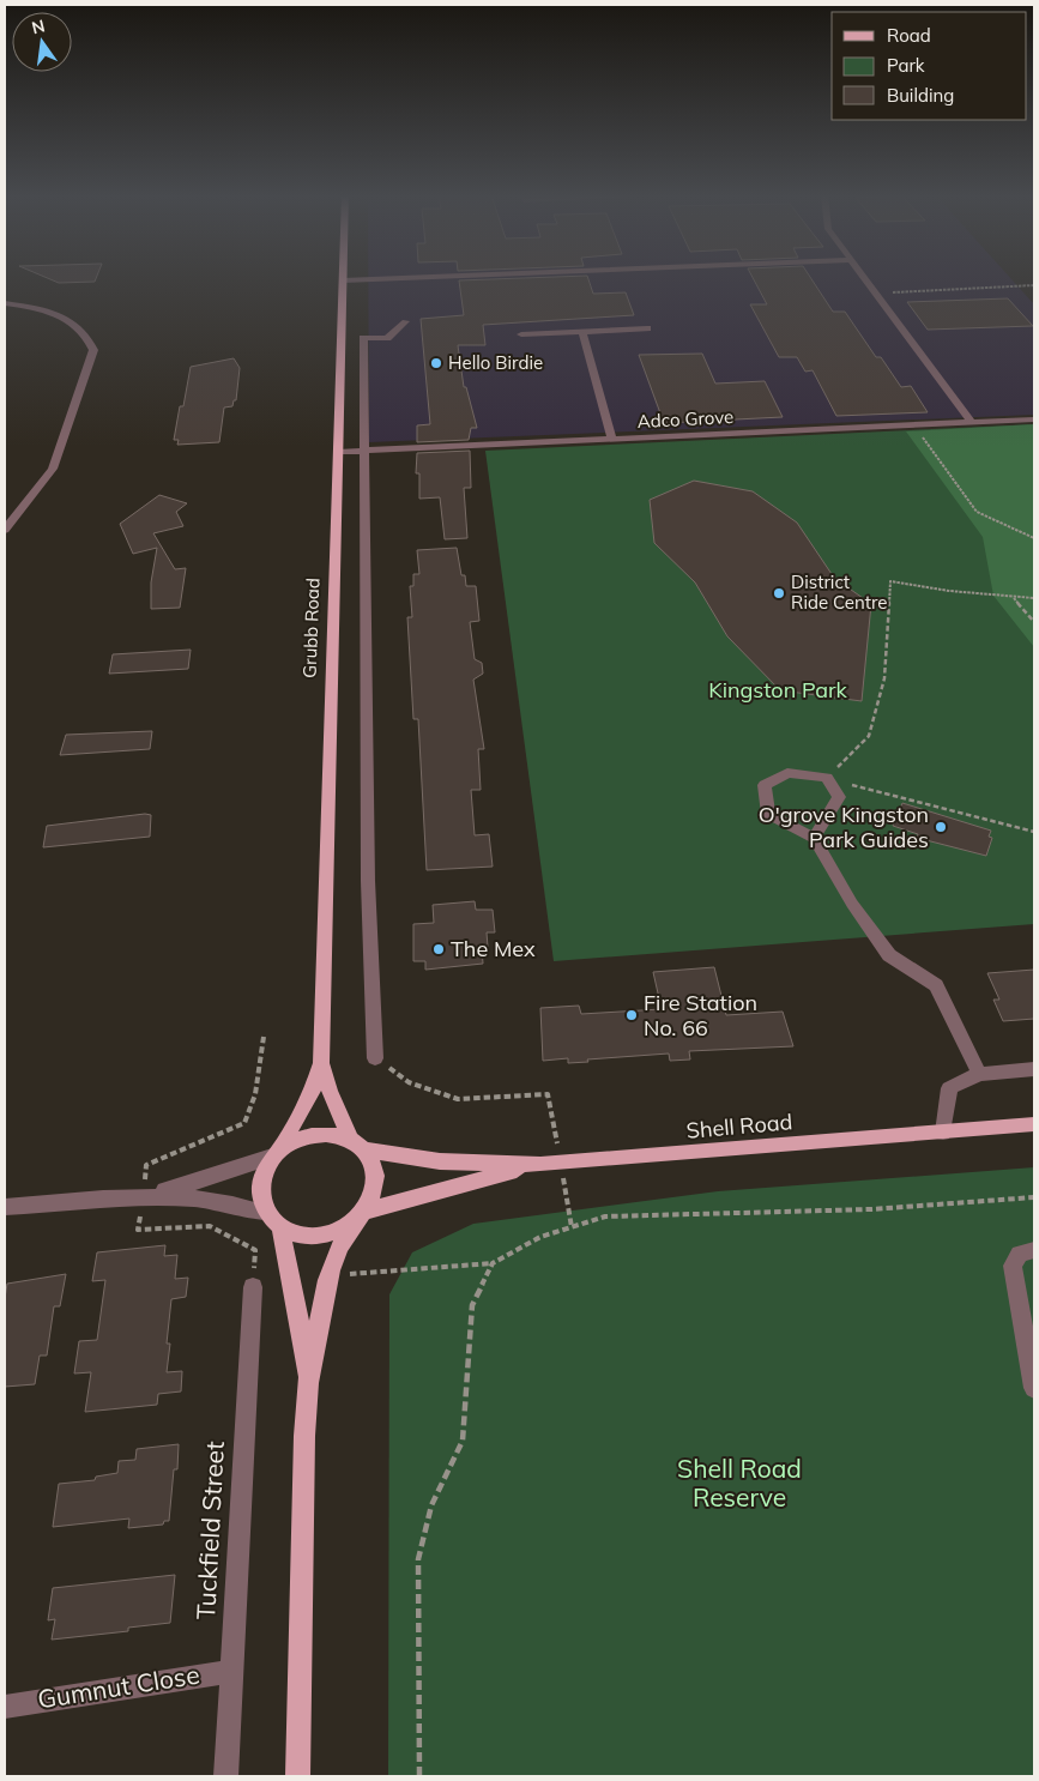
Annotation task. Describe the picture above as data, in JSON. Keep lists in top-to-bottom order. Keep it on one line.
{"streets":{"main road":["Grubb Road","Shell Road"],"street":["Adco Grove","Tuckfield Street","Gumnut Close"]},"crossings":[["Adco Grove","Grubb Road"],["Grubb Road","Shell Road"],["Tuckfield Street","Gumnut Close"]],"parks":["Kingston Park","Shell Road Reserve"],"places":["Hello Birdie","District Ride Centre","O'grove Kingston Park Guides","The Mex","Fire Station No. 66"],"legend":["Road","Park","Building"],"north":"top"}
